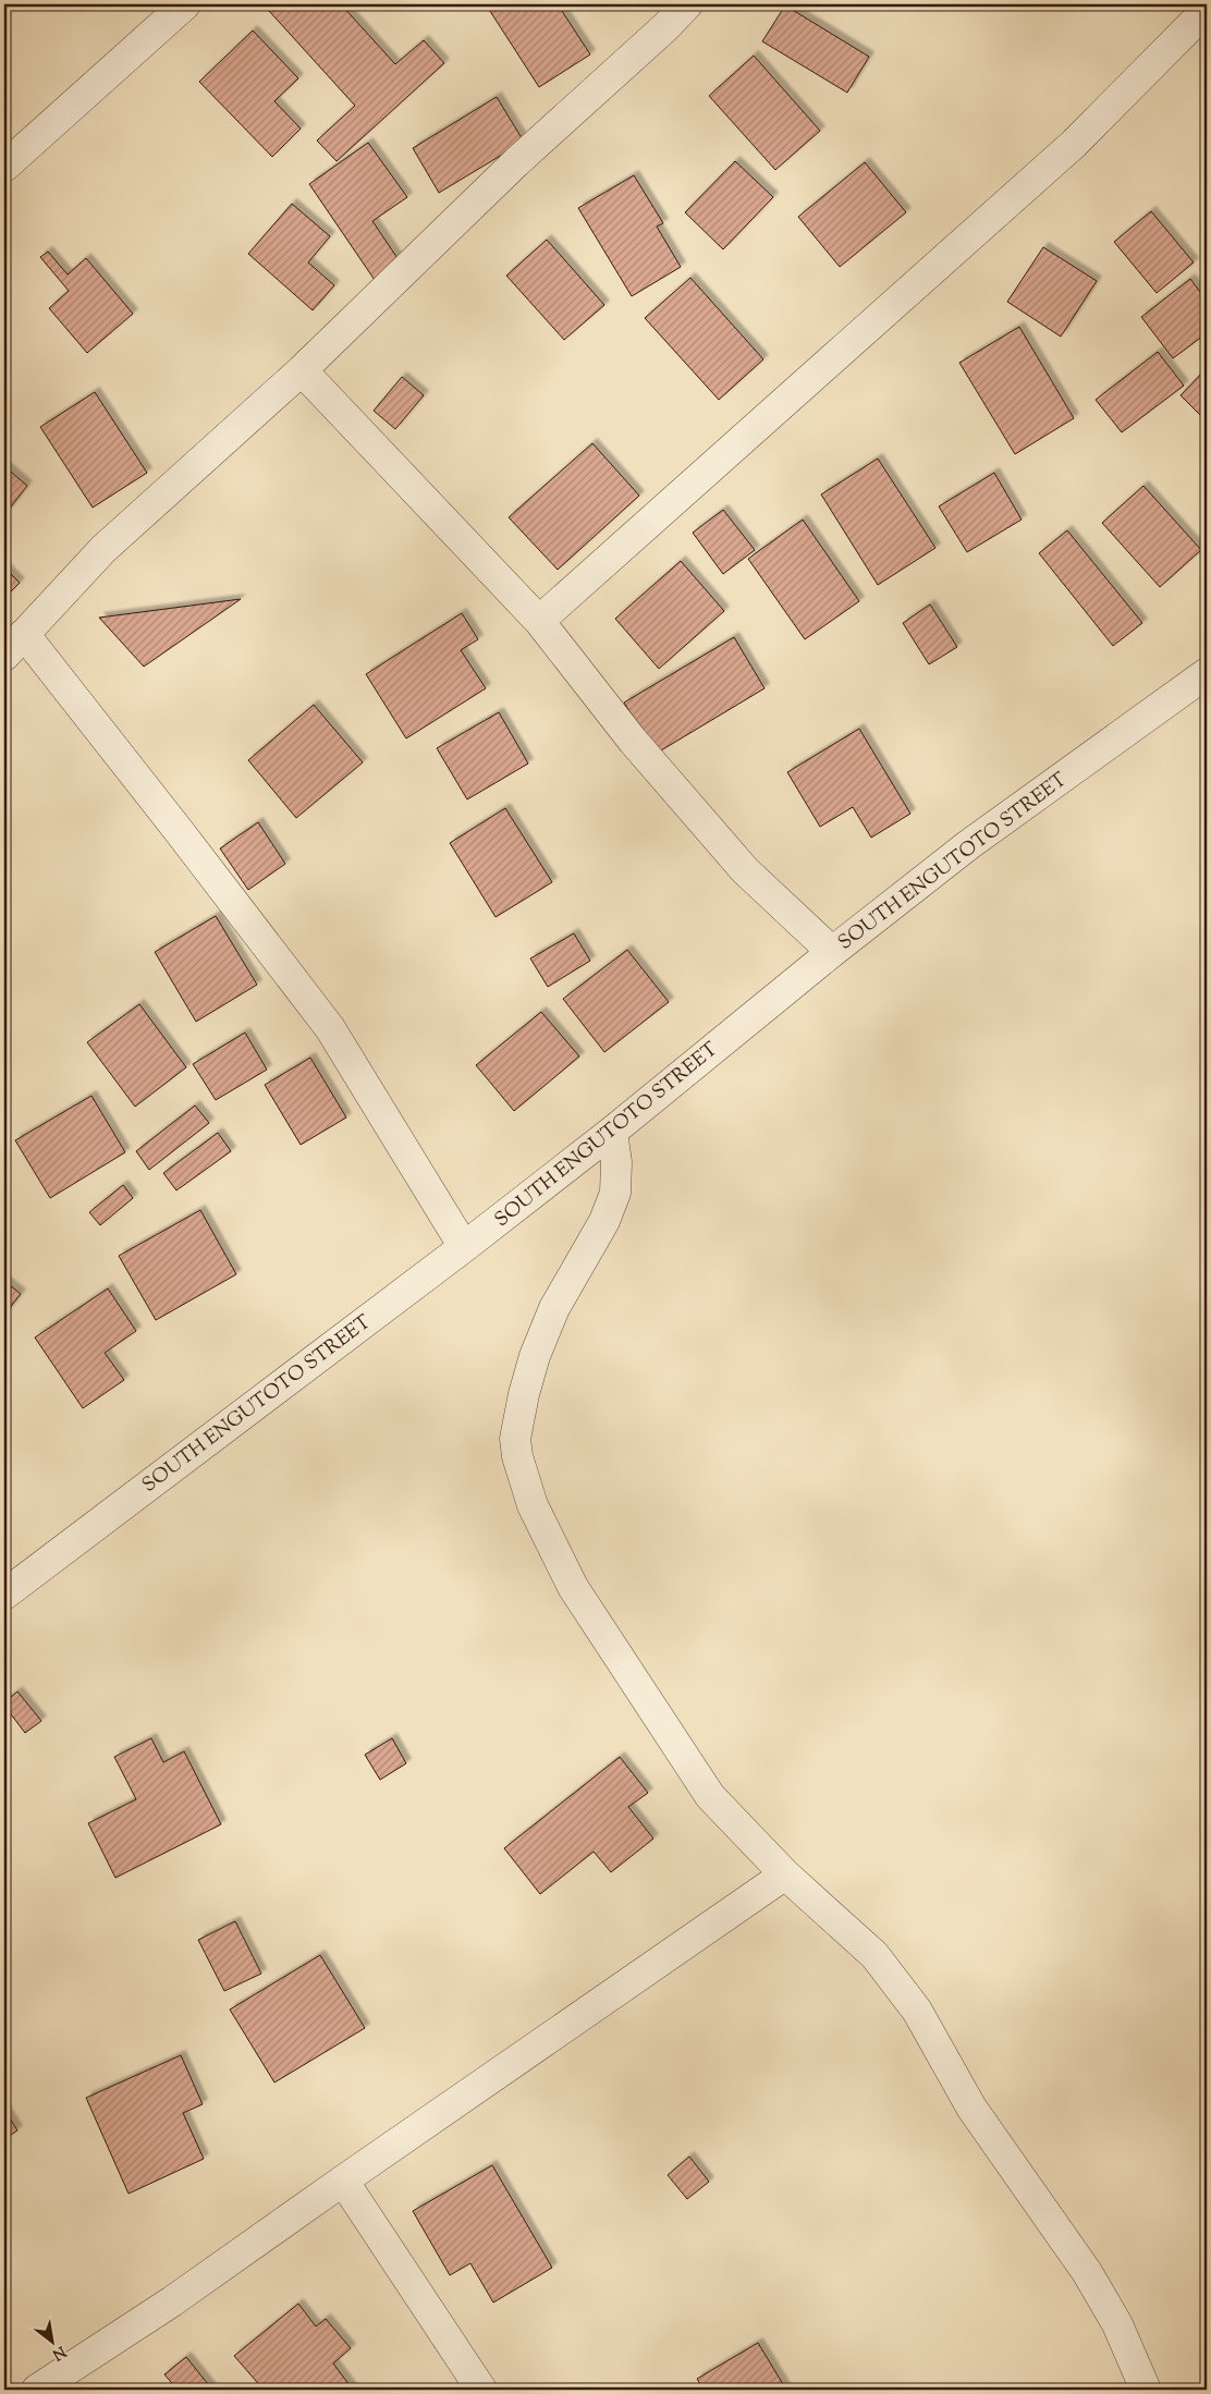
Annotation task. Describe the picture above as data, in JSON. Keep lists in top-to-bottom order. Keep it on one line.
{"streets":{"street":["SOUTH ENGUTOTO STREET"]},"north":"bottom right"}
